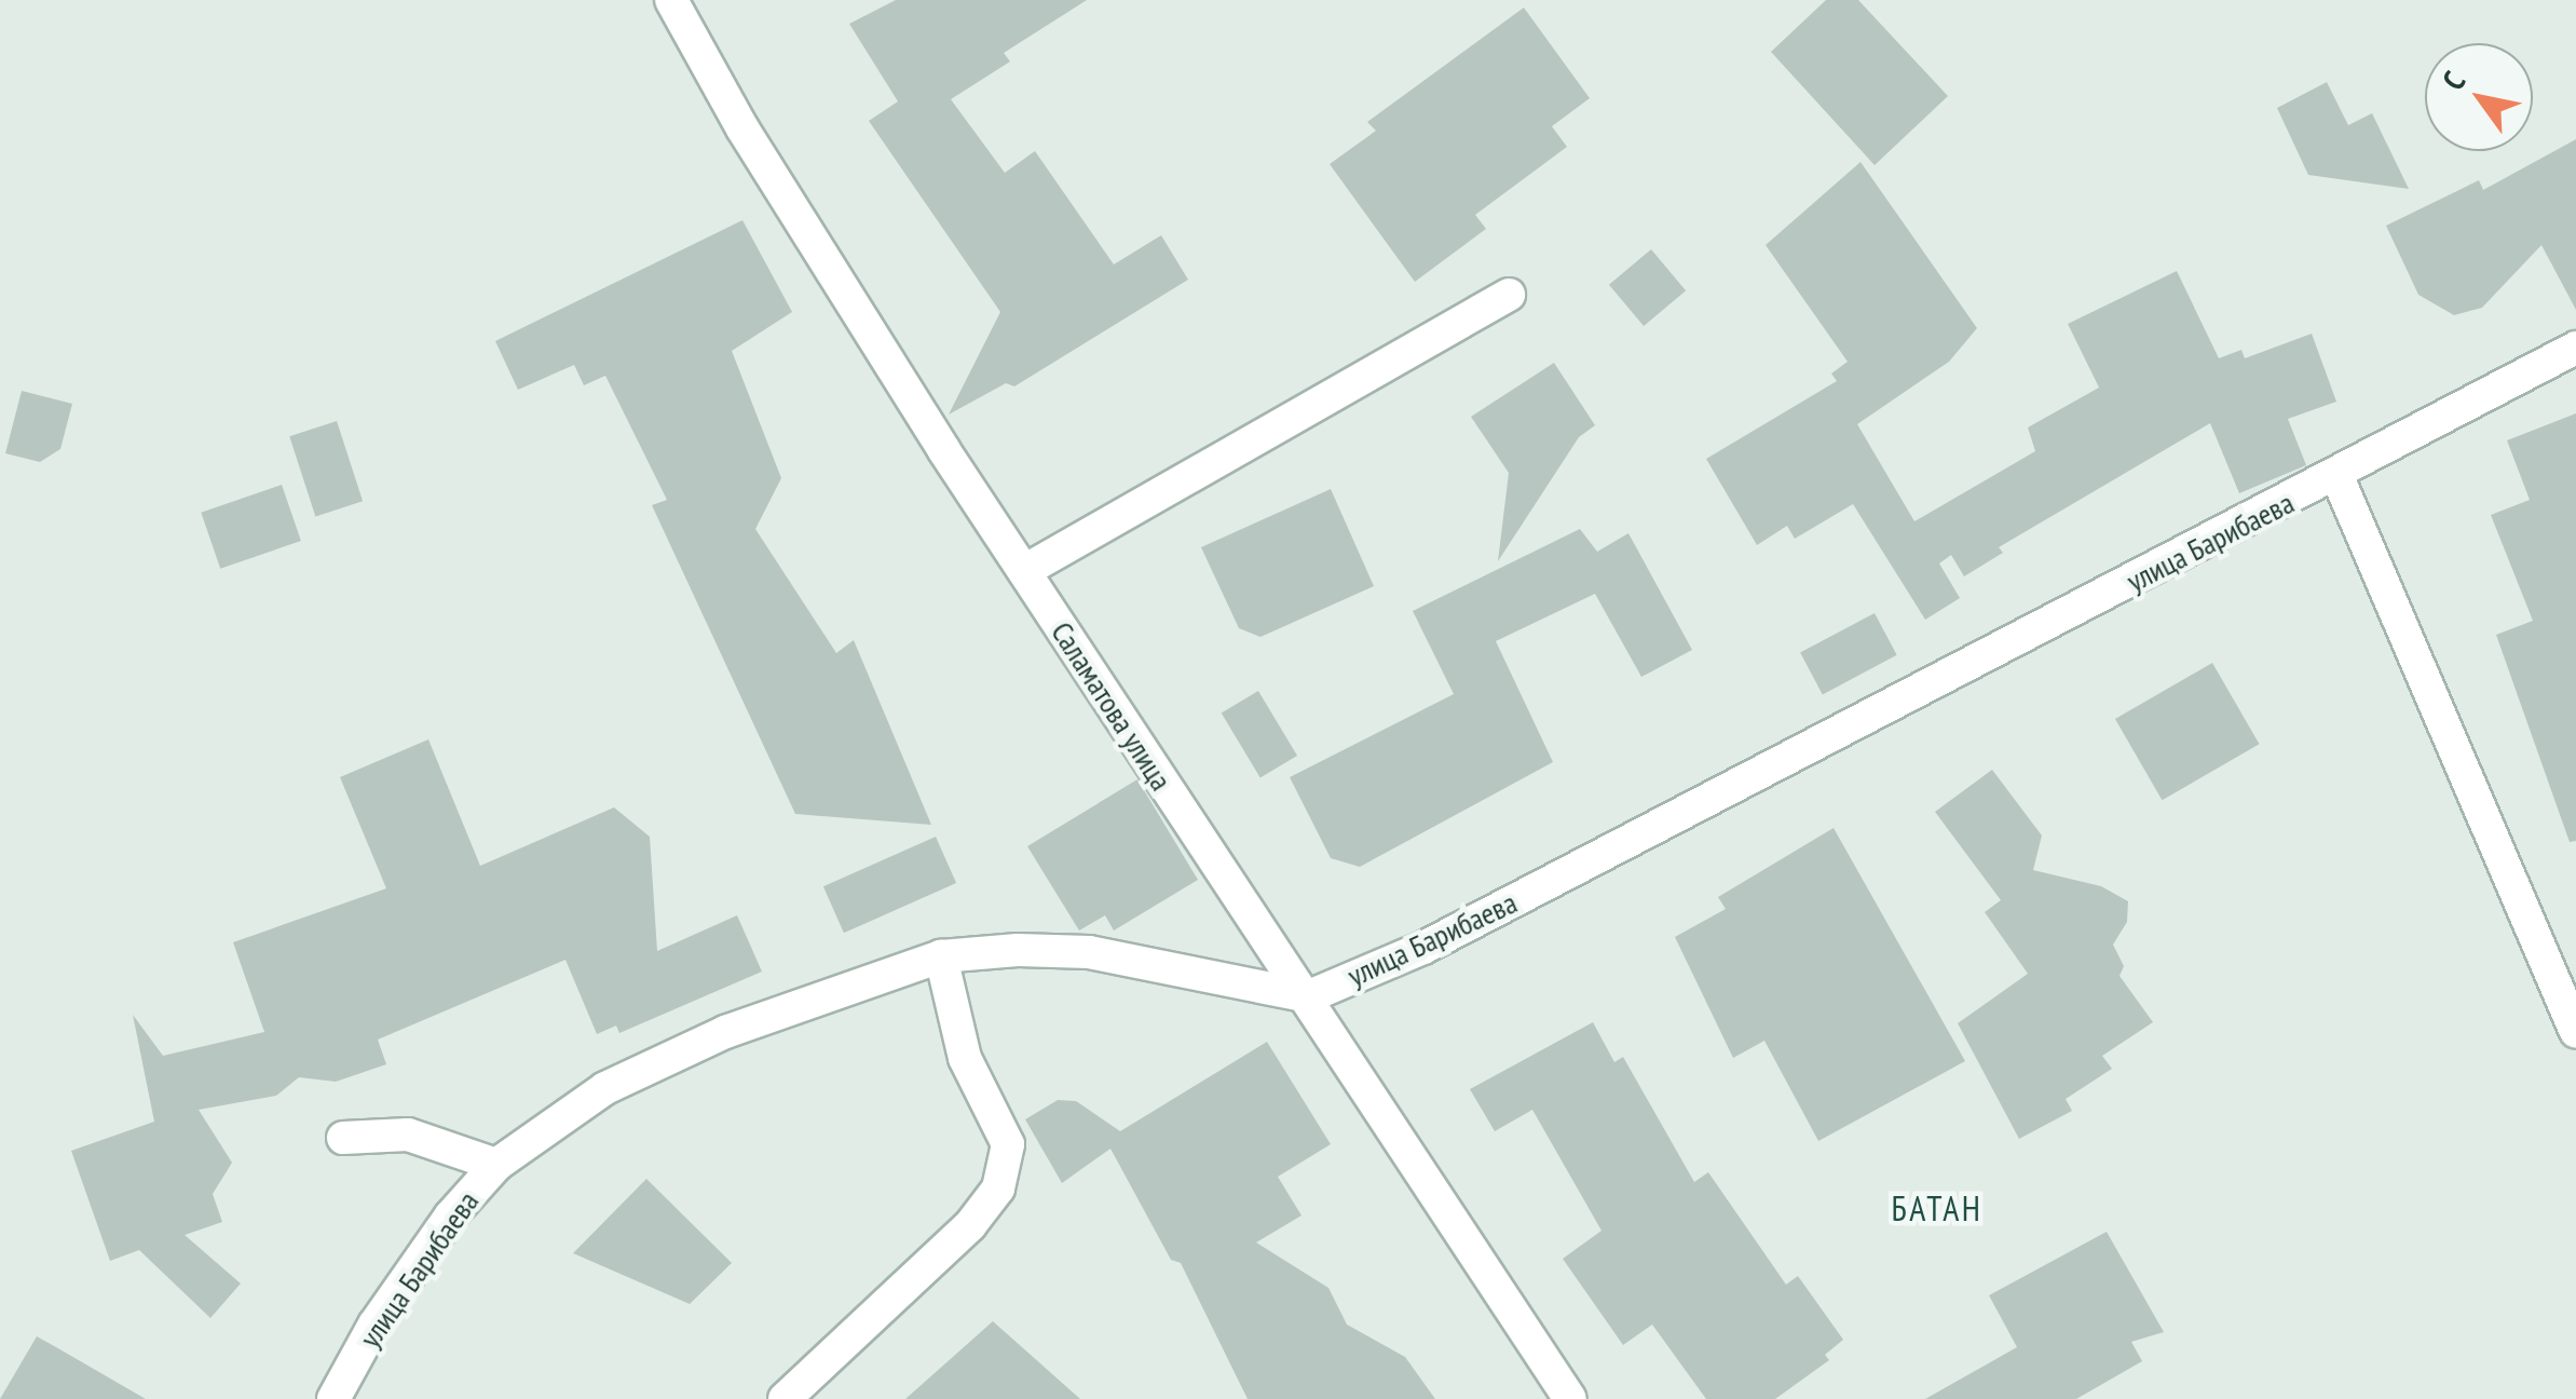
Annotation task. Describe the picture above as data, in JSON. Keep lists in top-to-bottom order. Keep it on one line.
{"streets":{"street":["улица Барибаева","Саламатова улица"]},"crossings":[["улица Барибаева","Саламатова улица"]],"districts":["БАТАН"],"north":"top left"}
